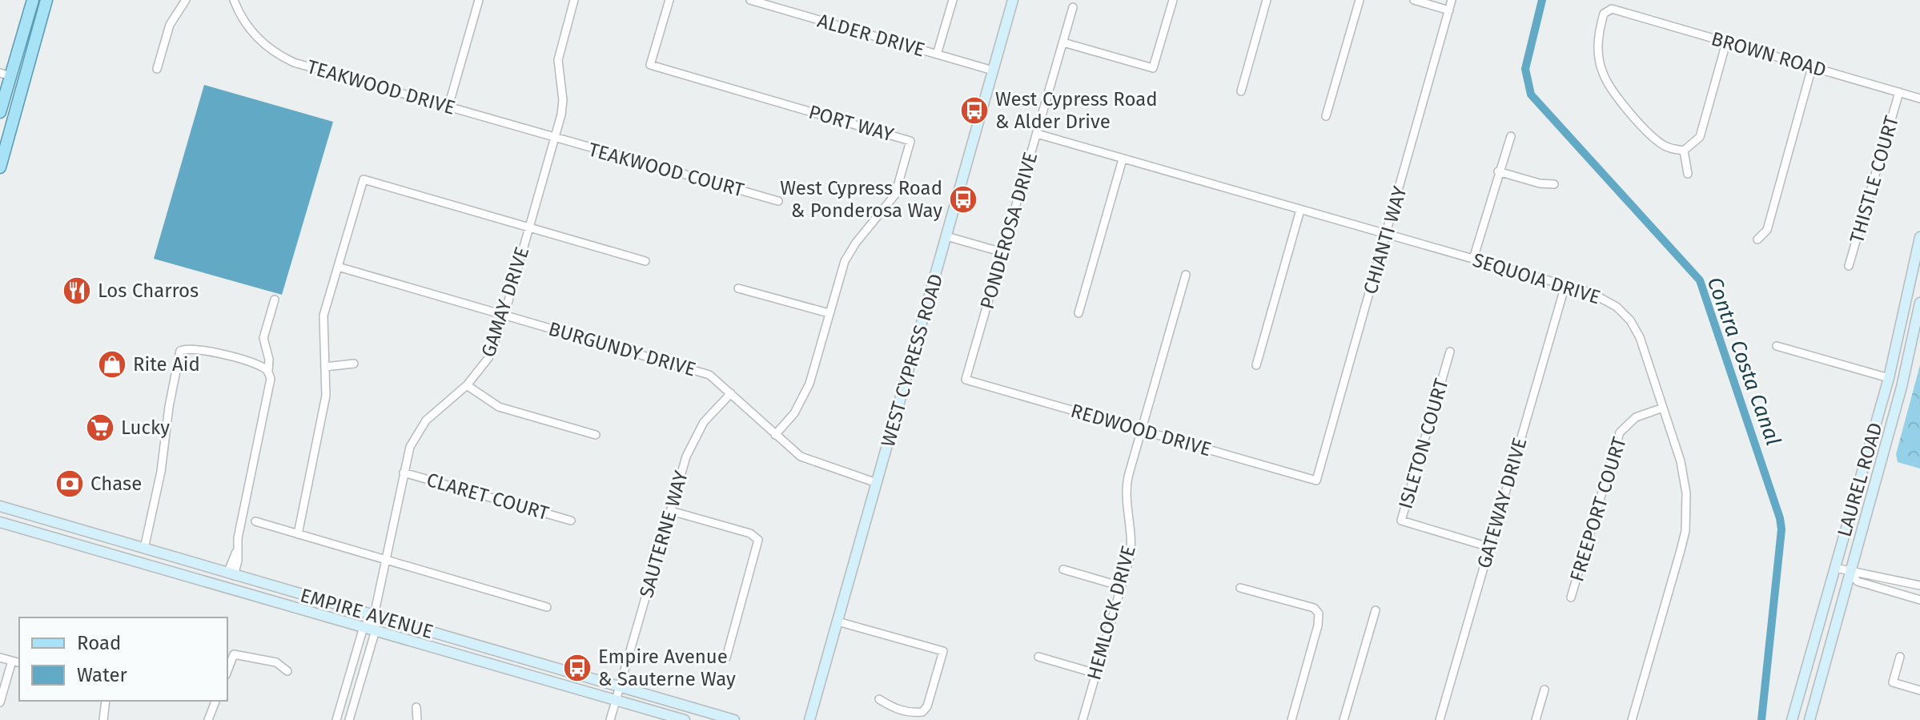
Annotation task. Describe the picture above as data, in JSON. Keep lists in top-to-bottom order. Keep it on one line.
{"streets":{"main road":["WEST CYPRESS ROAD","LAUREL ROAD","EMPIRE AVENUE"],"street":["ALDER DRIVE","BROWN ROAD","TEAKWOOD DRIVE","PORT WAY","TEAKWOOD COURT","THISTLE COURT","PONDEROSA DRIVE","CHIANTI WAY","SEQUOIA DRIVE","GAMAY DRIVE","BURGUNDY DRIVE","REDWOOD DRIVE","ISLETON COURT","CLARET COURT","GATEWAY DRIVE","FREEPORT COURT","SAUTERNE WAY","HEMLOCK DRIVE"]},"crossings":[["ALDER DRIVE","WEST CYPRESS ROAD"],["BROWN ROAD","THISTLE COURT"],["TEAKWOOD DRIVE","TEAKWOOD COURT"],["TEAKWOOD DRIVE","GAMAY DRIVE"],["PORT WAY","BURGUNDY DRIVE"],["TEAKWOOD COURT","GAMAY DRIVE"],["PONDEROSA DRIVE","SEQUOIA DRIVE"],["PONDEROSA DRIVE","REDWOOD DRIVE"],["CHIANTI WAY","SEQUOIA DRIVE"],["CHIANTI WAY","REDWOOD DRIVE"],["SEQUOIA DRIVE","GATEWAY DRIVE"],["SEQUOIA DRIVE","FREEPORT COURT"],["GAMAY DRIVE","BURGUNDY DRIVE"],["GAMAY DRIVE","CLARET COURT"],["GAMAY DRIVE","EMPIRE AVENUE"],["BURGUNDY DRIVE","WEST CYPRESS ROAD"],["BURGUNDY DRIVE","SAUTERNE WAY"],["REDWOOD DRIVE","HEMLOCK DRIVE"],["ISLETON COURT","GATEWAY DRIVE"],["SAUTERNE WAY","EMPIRE AVENUE"]],"water":["Contra Costa Canal"],"places":{"bus stop":["West Cypress Road & Alder Drive","West Cypress Road & Ponderosa Way","Empire Avenue & Sauterne Way"],"restaurant":["Los Charros"],"shop":["Rite Aid"],"supermarket":["Lucky"],"bank":["Chase"]},"legend":["Road","Water"]}
